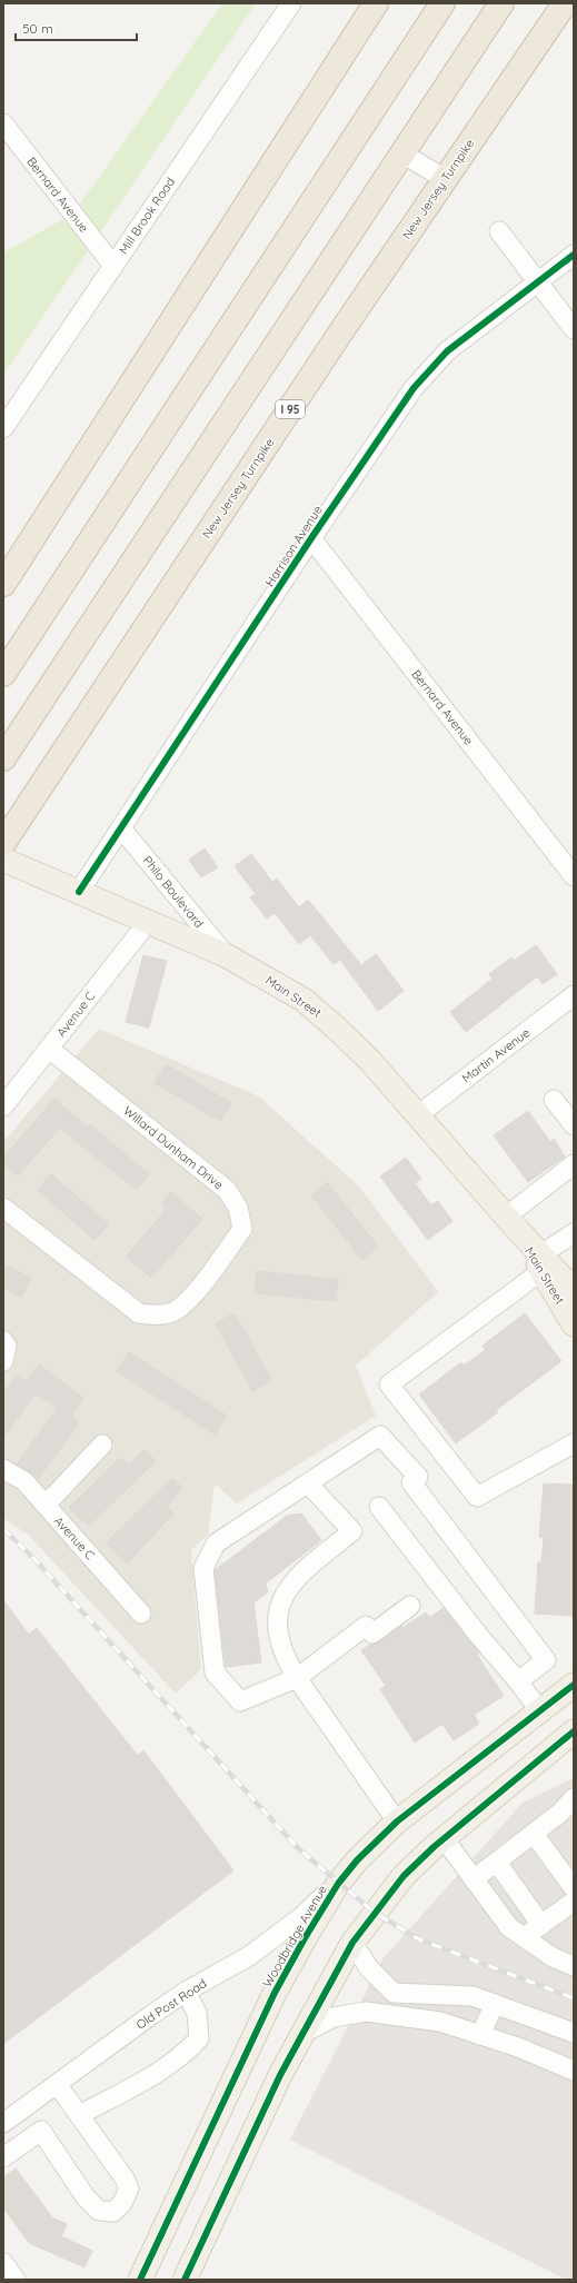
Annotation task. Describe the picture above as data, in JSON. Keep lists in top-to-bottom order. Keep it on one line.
{"streets":{"highway":["New Jersey Turnpike","I 95"],"main road":["Main Street","Woodbridge Avenue"],"street":["Bernard Avenue","Mill Brook Road","Harrison Avenue","Philo Boulevard","Avenue C","Martin Avenue","Willard Dunham Drive","Old Post Road"]},"crossings":[["Bernard Avenue","Mill Brook Road"],["Bernard Avenue","Harrison Avenue"],["Harrison Avenue","Philo Boulevard"],["Harrison Avenue","Main Street"],["Philo Boulevard","Main Street"],["Main Street","Avenue C"],["Main Street","Martin Avenue"],["Avenue C","Willard Dunham Drive"],["Woodbridge Avenue","Old Post Road"]],"scale_bar":"50 m"}
